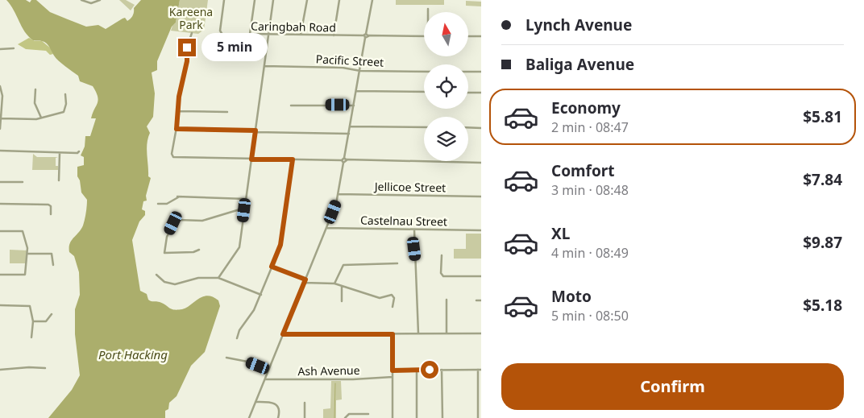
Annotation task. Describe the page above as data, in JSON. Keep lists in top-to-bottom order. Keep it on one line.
{"streets":{"street":["Caringbah Road","Pacific Street","Jellicoe Street","Castelnau Street","Ash Avenue"]},"water":["Port Hacking"],"parks":["Kareena Park"],"north":"top","page":{"banner":["Lynch Avenue","Baliga Avenue"],"bubble":"5 min","list":[{"name":"Economy","note":"2 min · 08:47","value":"$5.81"},{"name":"Comfort","note":"3 min · 08:48","value":"$7.84"},{"name":"XL","note":"4 min · 08:49","value":"$9.87"},{"name":"Moto","note":"5 min · 08:50","value":"$5.18"}],"buttons":"Confirm"}}
